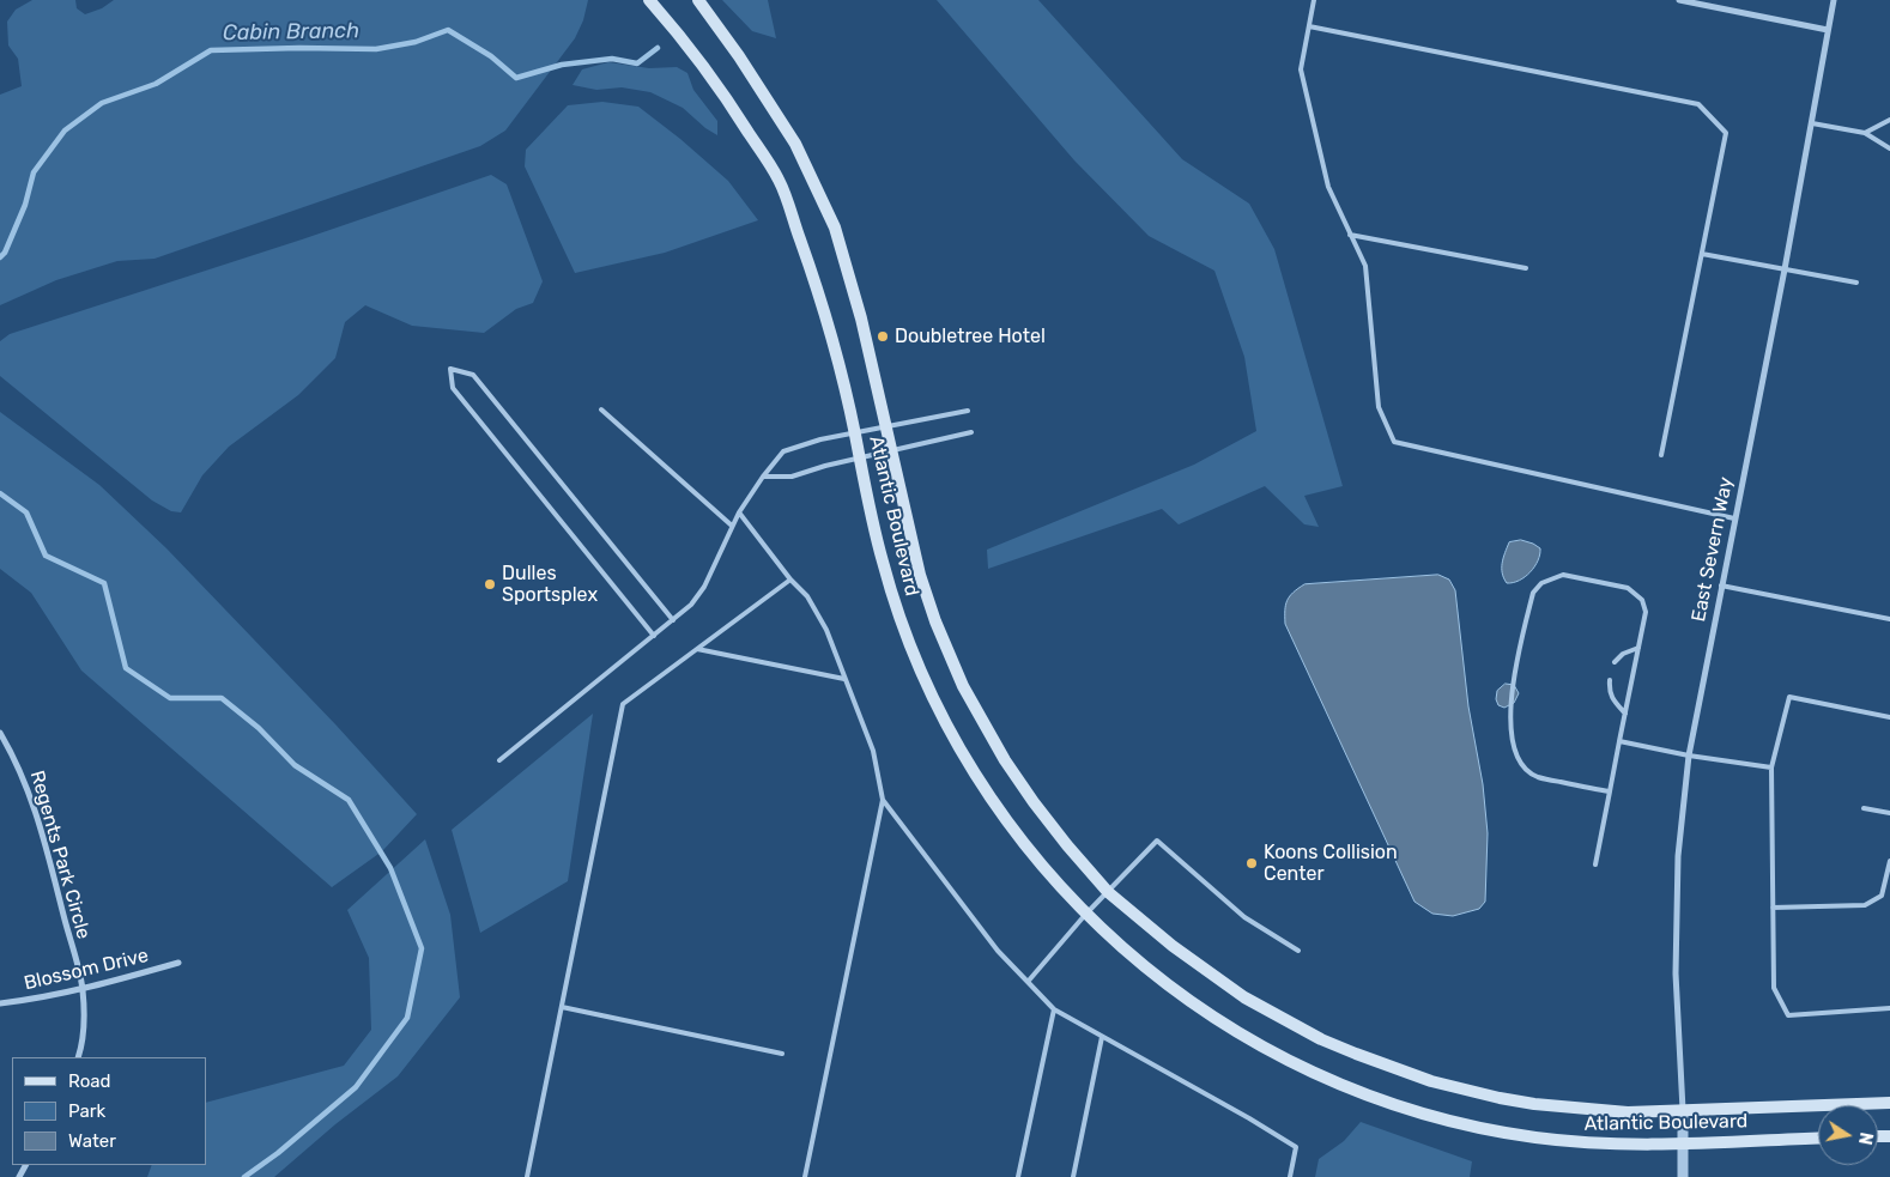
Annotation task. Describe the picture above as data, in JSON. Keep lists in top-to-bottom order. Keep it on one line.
{"streets":{"main road":["Atlantic Boulevard"],"street":["East Severn Way","Regents Park Circle","Blossom Drive"]},"crossings":[["Atlantic Boulevard","East Severn Way"],["Regents Park Circle","Blossom Drive"]],"water":["Cabin Branch"],"places":["Doubletree Hotel","Dulles Sportsplex","Koons Collision Center"],"legend":["Road","Park","Water"],"north":"right"}
